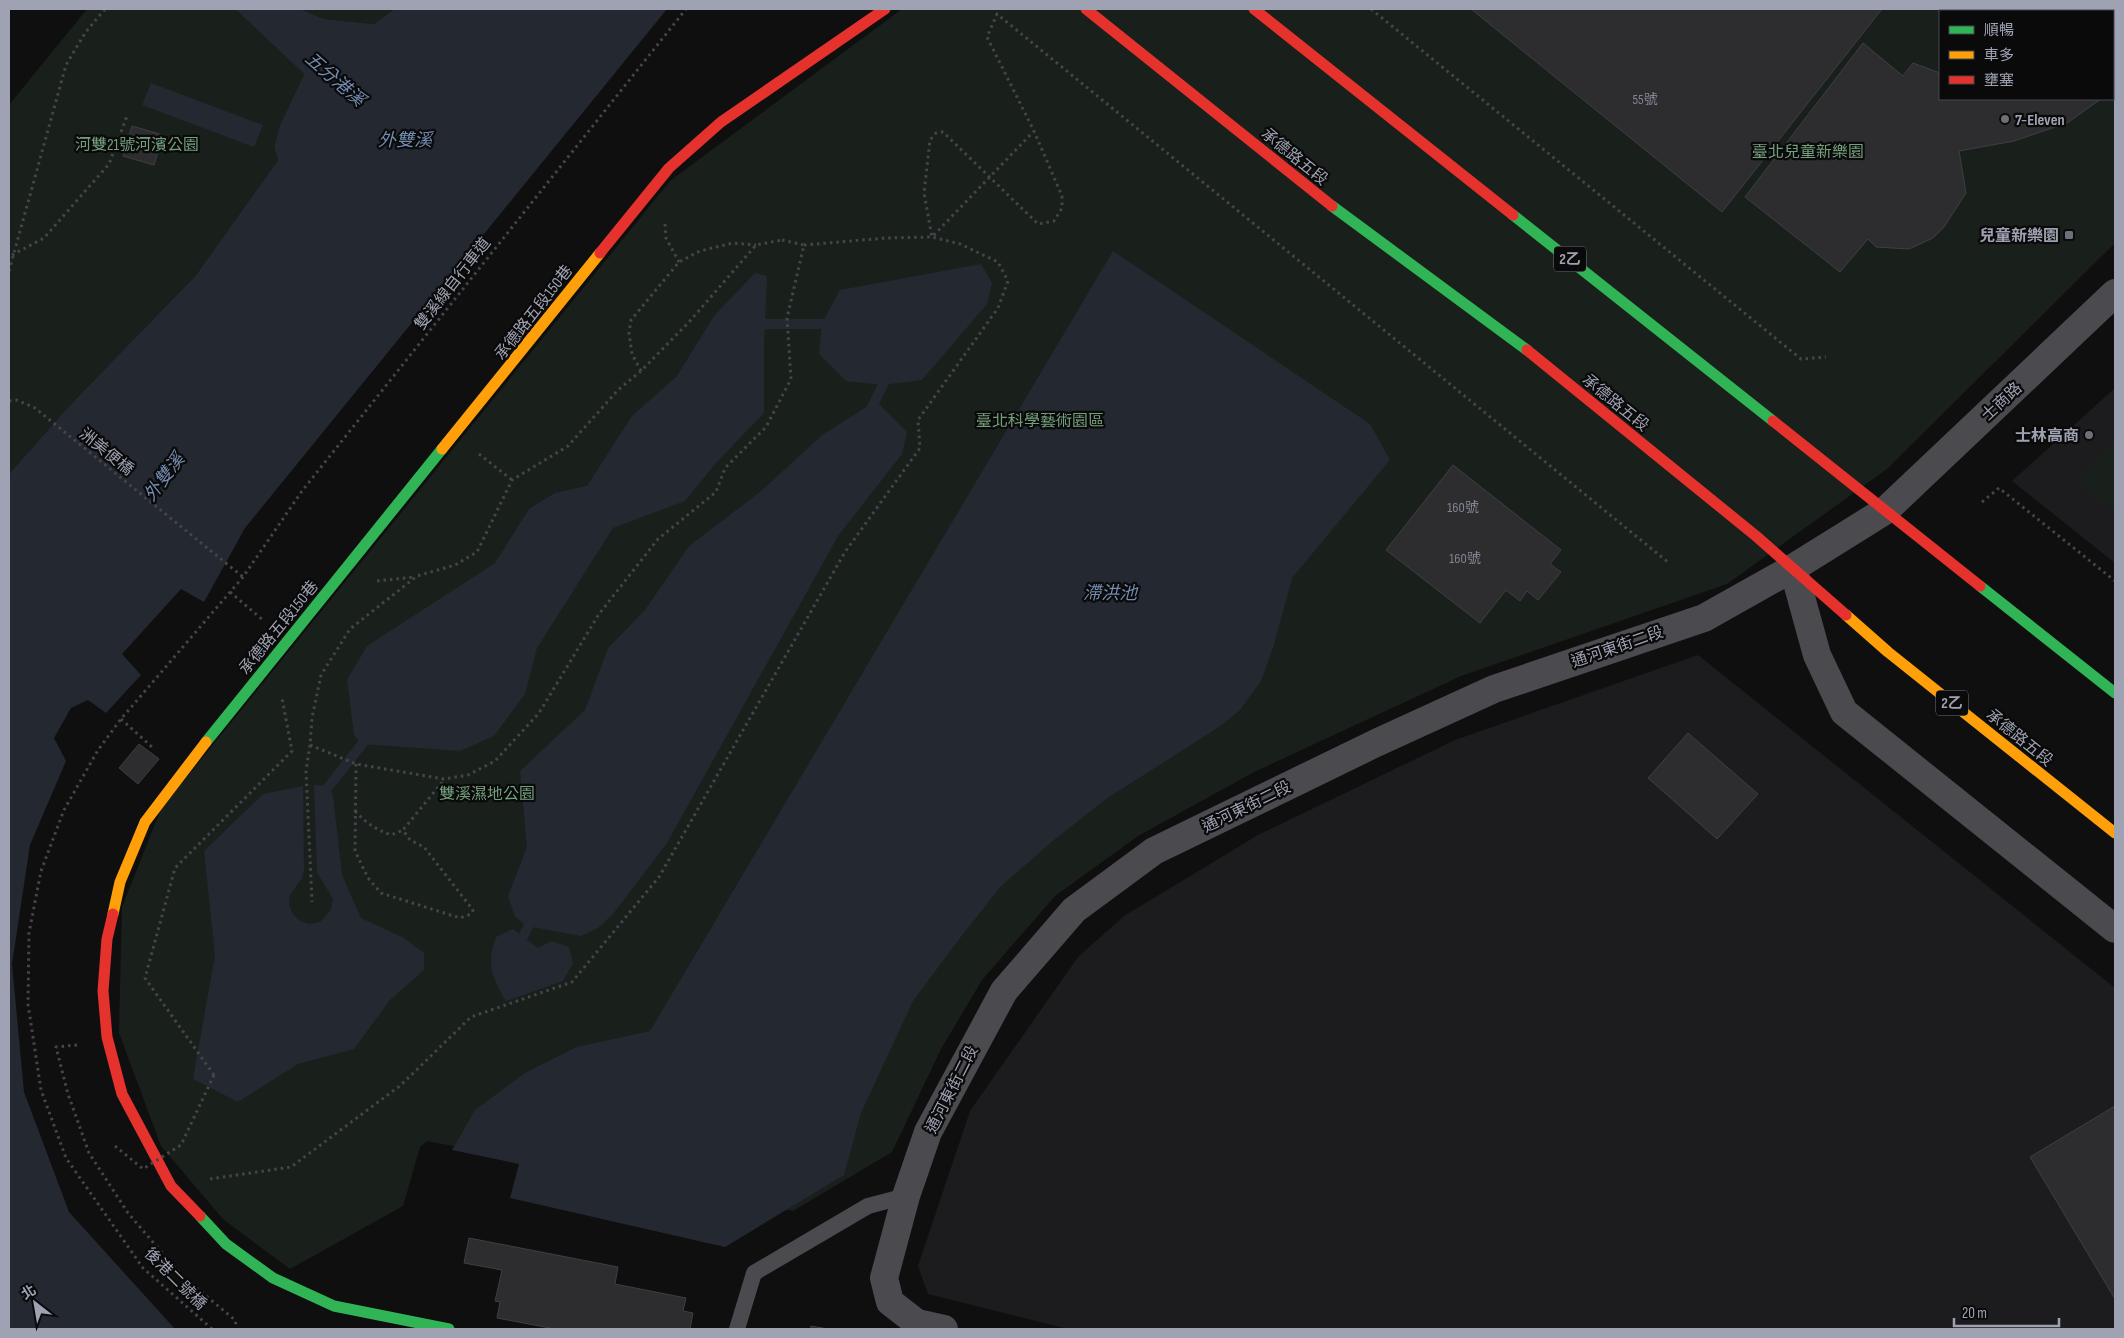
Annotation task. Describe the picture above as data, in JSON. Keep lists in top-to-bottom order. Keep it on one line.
{"streets":{"main road":["承德路五段","2乙","承德路五段150巷"],"street":["士商路","通河東街二段"],"path":["雙溪線自行車道","洲美便橋","後港二號橋"]},"crossings":[["承德路五段","通河東街二段"],["2乙","士商路"],["2乙","通河東街二段"],["雙溪線自行車道","洲美便橋"],["士商路","通河東街二段"]],"water":["五分港溪","外雙溪","滯洪池"],"parks":["河雙21號河濱公園","臺北兒童新樂園","臺北科學藝術園區","雙溪濕地公園"],"places":{"other":["7-Eleven","士林高商"],"transit":["兒童新樂園"]},"house_numbers":["55號","160號","160號"],"legend":["順暢","車多","壅塞"],"scale_bar":"20 m","north":"top left"}
